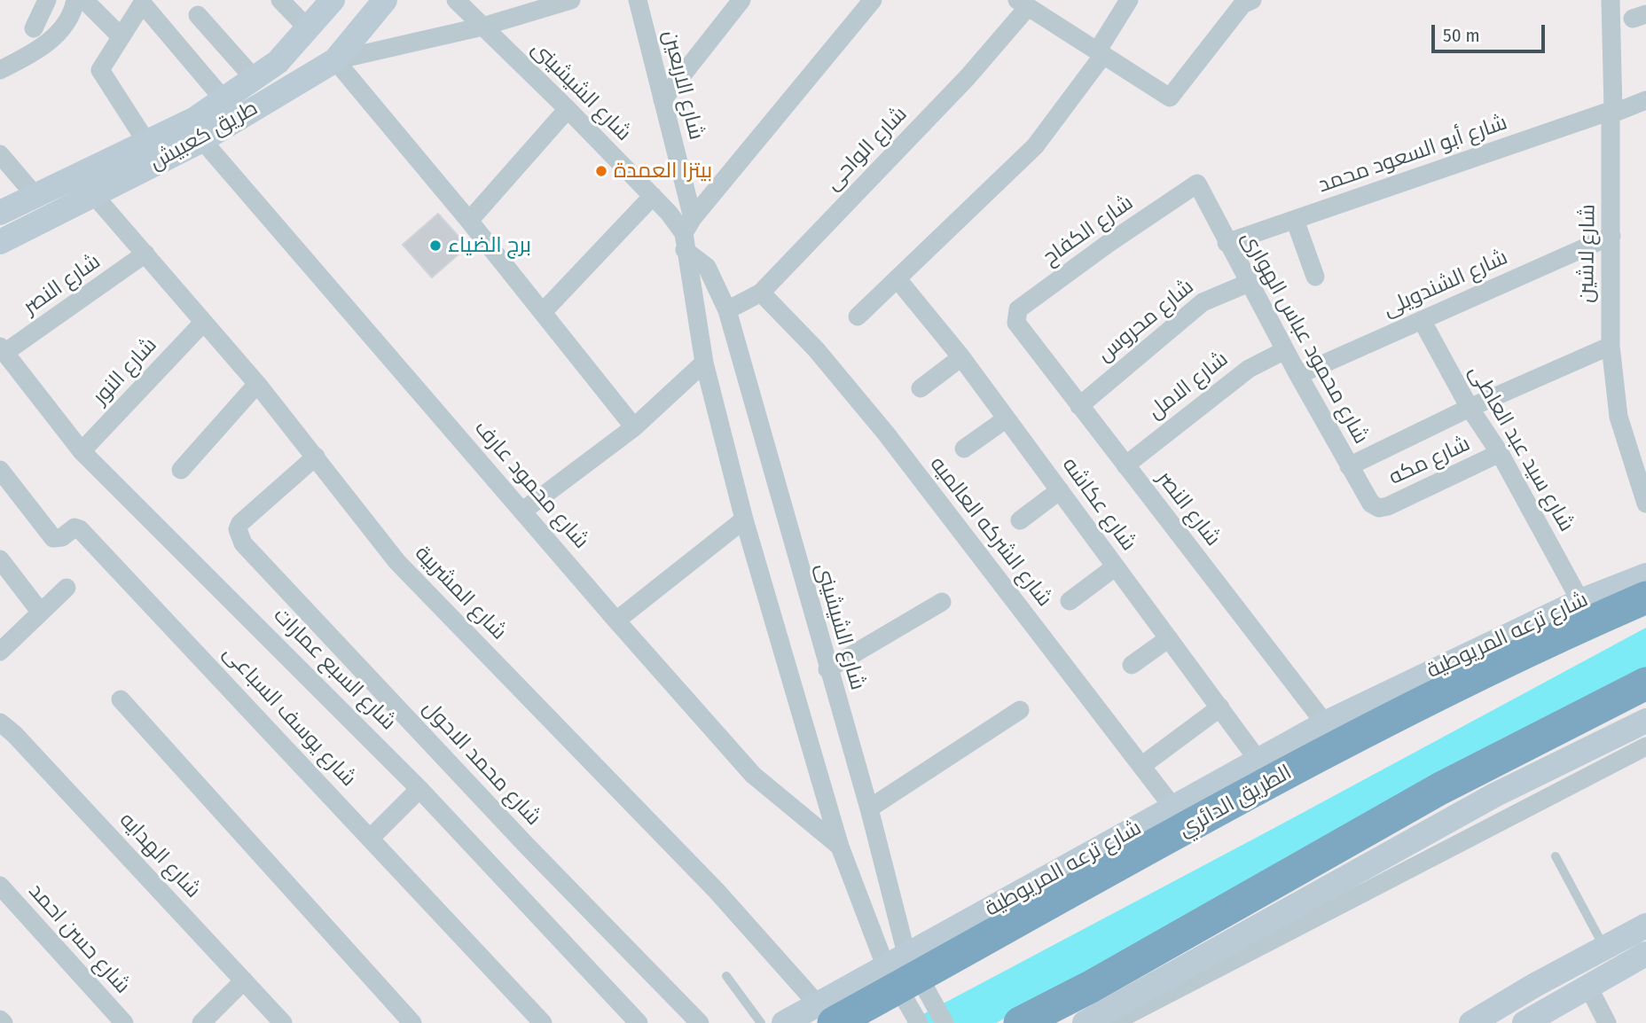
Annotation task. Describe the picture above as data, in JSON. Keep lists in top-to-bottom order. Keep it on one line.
{"streets":{"highway":["الطريق الدائري"],"main road":["طريق كعبيش","شارع ترعه المريوطية"],"street":["شارع الاربعين","شارع الشيشينى","شارع الواحى","شارع أبو السعود محمد","شارع الكفاح","شارع لاشين","شارع الشندويلى","شارع النصر","شارع محروس","شارع محمود عباس الهوارى","شارع النور","شارع الامل","شارع سيد عبد العاطى","شارع مكه","شارع محمود عارف","شارع عكاشه","شارع الشركه العالميه","شارع المشربية","شارع السبع عمارات","شارع يوسف السباعى","شارع محمد الاحول","شارع الهدايه","شارع حسن احمد"]},"crossings":[["شارع الاربعين","شارع الشيشينى"],["شارع الشيشينى","طريق كعبيش"],["شارع الشيشينى","شارع الواحى"],["شارع الشيشينى","شارع محمود عارف"],["شارع الشيشينى","شارع ترعه المريوطية"],["طريق كعبيش","شارع محمود عارف"],["طريق كعبيش","شارع المشربية"],["شارع الواحى","شارع الشركه العالميه"],["شارع أبو السعود محمد","شارع لاشين"],["شارع أبو السعود محمد","شارع محمود عباس الهوارى"],["شارع الكفاح","شارع النصر"],["شارع الكفاح","شارع محمود عباس الهوارى"],["شارع لاشين","شارع الشندويلى"],["شارع الشندويلى","شارع محمود عباس الهوارى"],["شارع الشندويلى","شارع سيد عبد العاطى"],["شارع النصر","شارع محروس"],["شارع النصر","شارع الامل"],["شارع النصر","شارع المشربية"],["شارع النصر","شارع ترعه المريوطية"],["شارع النصر","شارع السبع عمارات"],["شارع محروس","شارع محمود عباس الهوارى"],["شارع محمود عباس الهوارى","شارع الامل"],["شارع محمود عباس الهوارى","شارع مكه"],["شارع النور","شارع المشربية"],["شارع النور","شارع السبع عمارات"],["شارع سيد عبد العاطى","شارع مكه"],["شارع سيد عبد العاطى","شارع ترعه المريوطية"],["شارع عكاشه","شارع ترعه المريوطية"],["شارع الشركه العالميه","شارع ترعه المريوطية"],["شارع المشربية","شارع ترعه المريوطية"],["شارع المشربية","شارع محمد الاحول"],["شارع المشربية","الطريق الدائري"],["شارع ترعه المريوطية","الطريق الدائري"]],"places":["بيتزا العمدة","برج الضياء"],"scale_bar":"50 m"}
